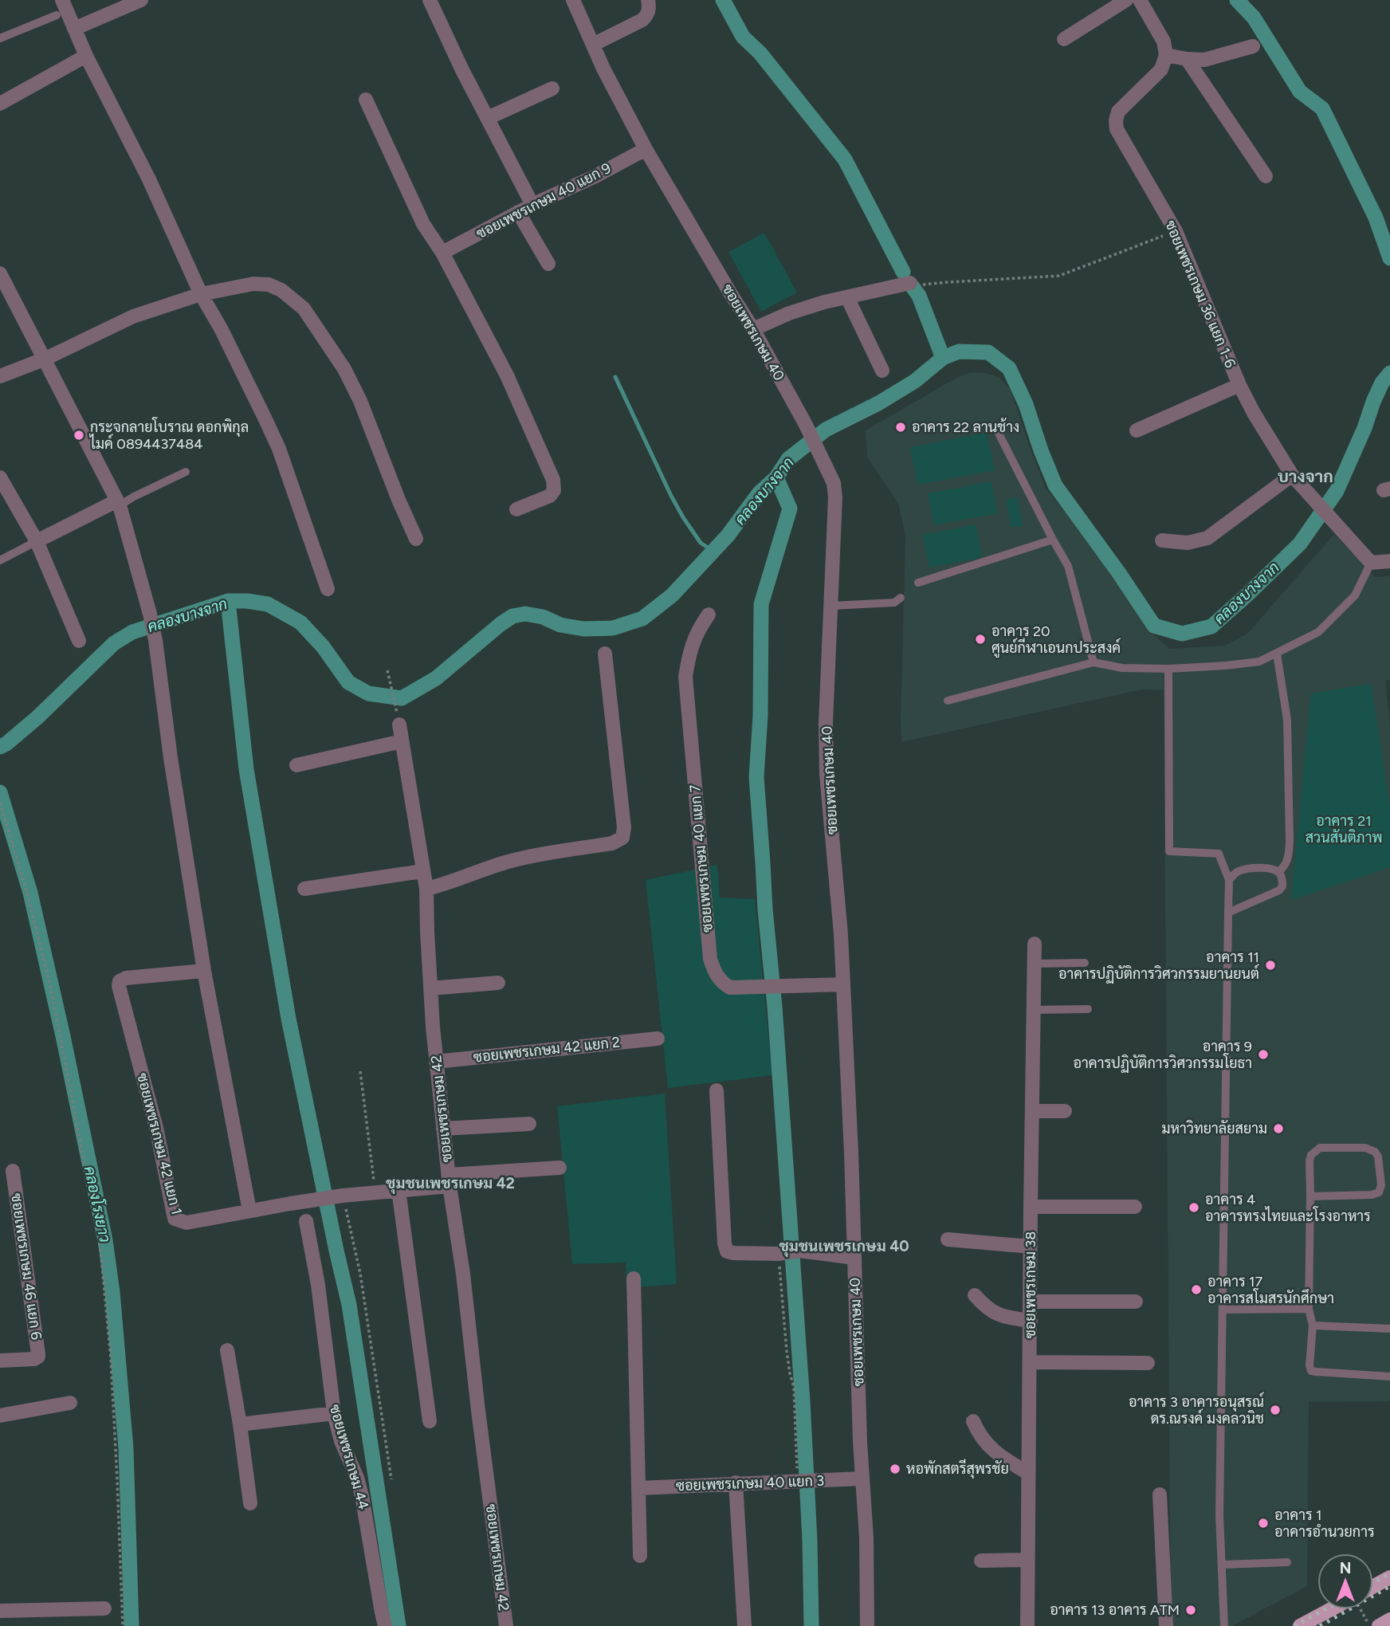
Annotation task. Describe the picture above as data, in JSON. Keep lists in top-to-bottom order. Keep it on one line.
{"streets":{"street":["ซอยเพชรเกษม 40 แยก 9","ซอยเพชรเกษม 36 แยก 1-6","ซอยเพชรเกษม 40","ซอยเพชรเกษม 40 แยก 7","ซอยเพชรเกษม 42 แยก 2","ซอยเพชรเกษม 42","ซอยเพชรเกษม 42 แยก 1","ซอยเพชรเกษม 46 แยก 6","ซอยเพชรเกษม 38","ซอยเพชรเกษม 44","ซอยเพชรเกษม 40 แยก 3"]},"crossings":[["ซอยเพชรเกษม 40 แยก 9","ซอยเพชรเกษม 40"],["ซอยเพชรเกษม 40","ซอยเพชรเกษม 40 แยก 7"],["ซอยเพชรเกษม 40","ซอยเพชรเกษม 40 แยก 3"],["ซอยเพชรเกษม 42 แยก 2","ซอยเพชรเกษม 42"],["ซอยเพชรเกษม 42","ซอยเพชรเกษม 42 แยก 1"]],"districts":["บางจาก","ชุมชนเพชรเกษม 42","ชุมชนเพชรเกษม 40"],"water":["คลองบางจาก","คลองโรงยาว"],"parks":["อาคาร 21 สวนสันติภาพ"],"places":["อาคาร 22 ลานช้าง","กระจกลายโบราณ ดอกพิกุล ไมค์ 0894437484","อาคาร 20 ศูนย์กีฬาเอนกประสงค์","อาคาร 11 อาคารปฏิบัติการวิศวกรรมยานยนต์","อาคาร 9 อาคารปฏิบัติการวิศวกรรมโยธา","มหาวิทยาลัยสยาม","อาคาร 4 อาคารทรงไทยและโรงอาหาร","อาคาร 17 อาคารสโมสรนักศึกษา","อาคาร 3 อาคารอนุสรณ์ ดร.ณรงค์ มงคลวนิช","หอพักสตรีสุพรชัย","อาคาร 1 อาคารอำนวยการ","อาคาร 13 อาคาร ATM"],"north":"top"}
